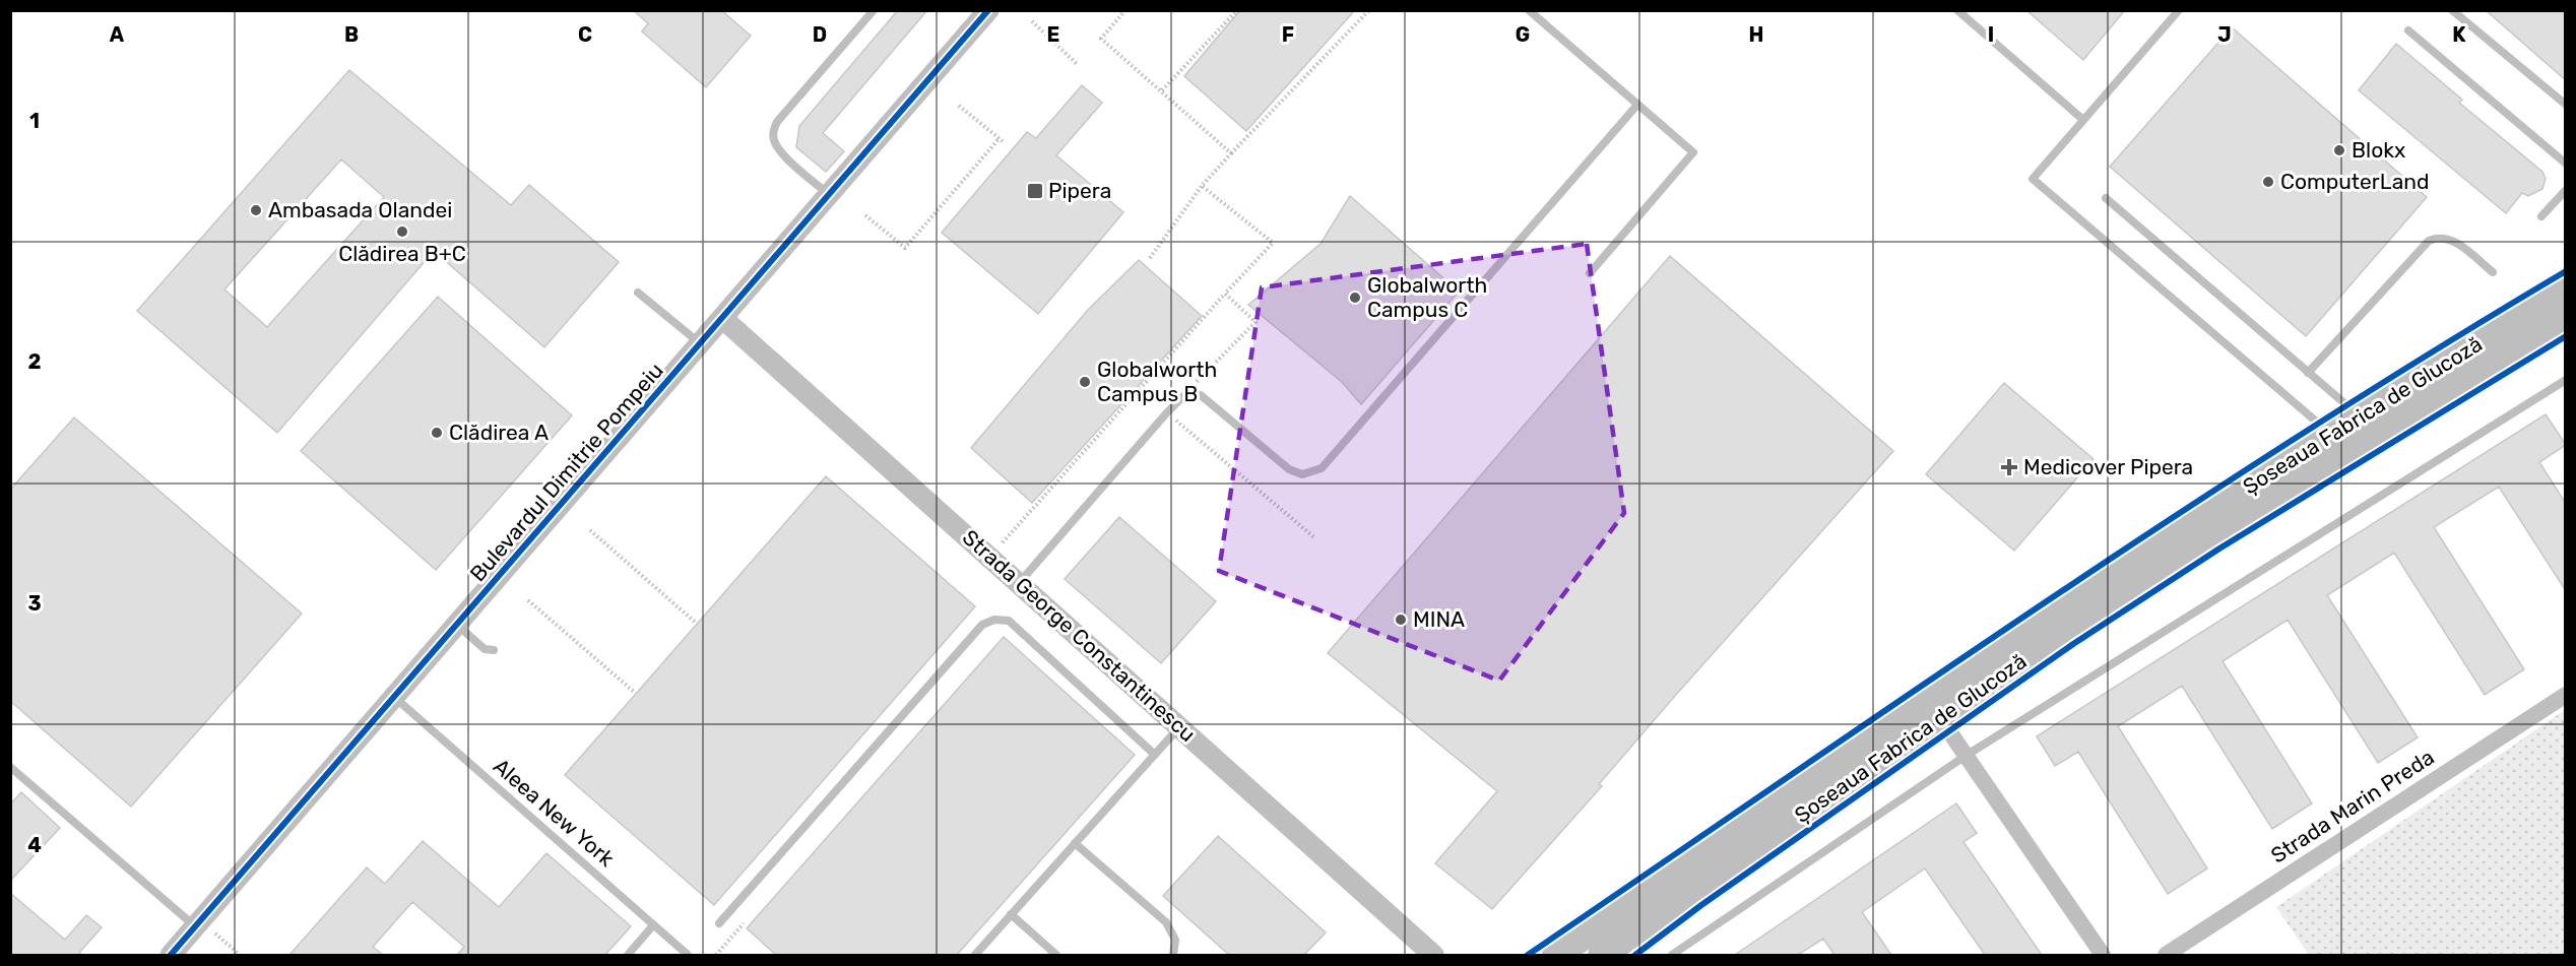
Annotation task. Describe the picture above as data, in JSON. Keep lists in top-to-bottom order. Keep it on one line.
{"streets":{"main road":["Șoseaua Fabrica de Glucoză"],"street":["Bulevardul Dimitrie Pompeiu","Strada George Constantinescu","Strada Marin Preda"],"lane":["Aleea New York"]},"crossings":[["Bulevardul Dimitrie Pompeiu","Strada George Constantinescu"],["Bulevardul Dimitrie Pompeiu","Aleea New York"]],"places":{"other":["Blokx","ComputerLand","Ambasada Olandei","Clădirea B+C","Globalworth Campus C","Globalworth Campus B","Clădirea A","MINA"],"transit":["Pipera"],"health":["Medicover Pipera"]},"grid":{"columns":["A","B","C","D","E","F","G","H","I","J","K"],"rows":["1","2","3","4"]}}
